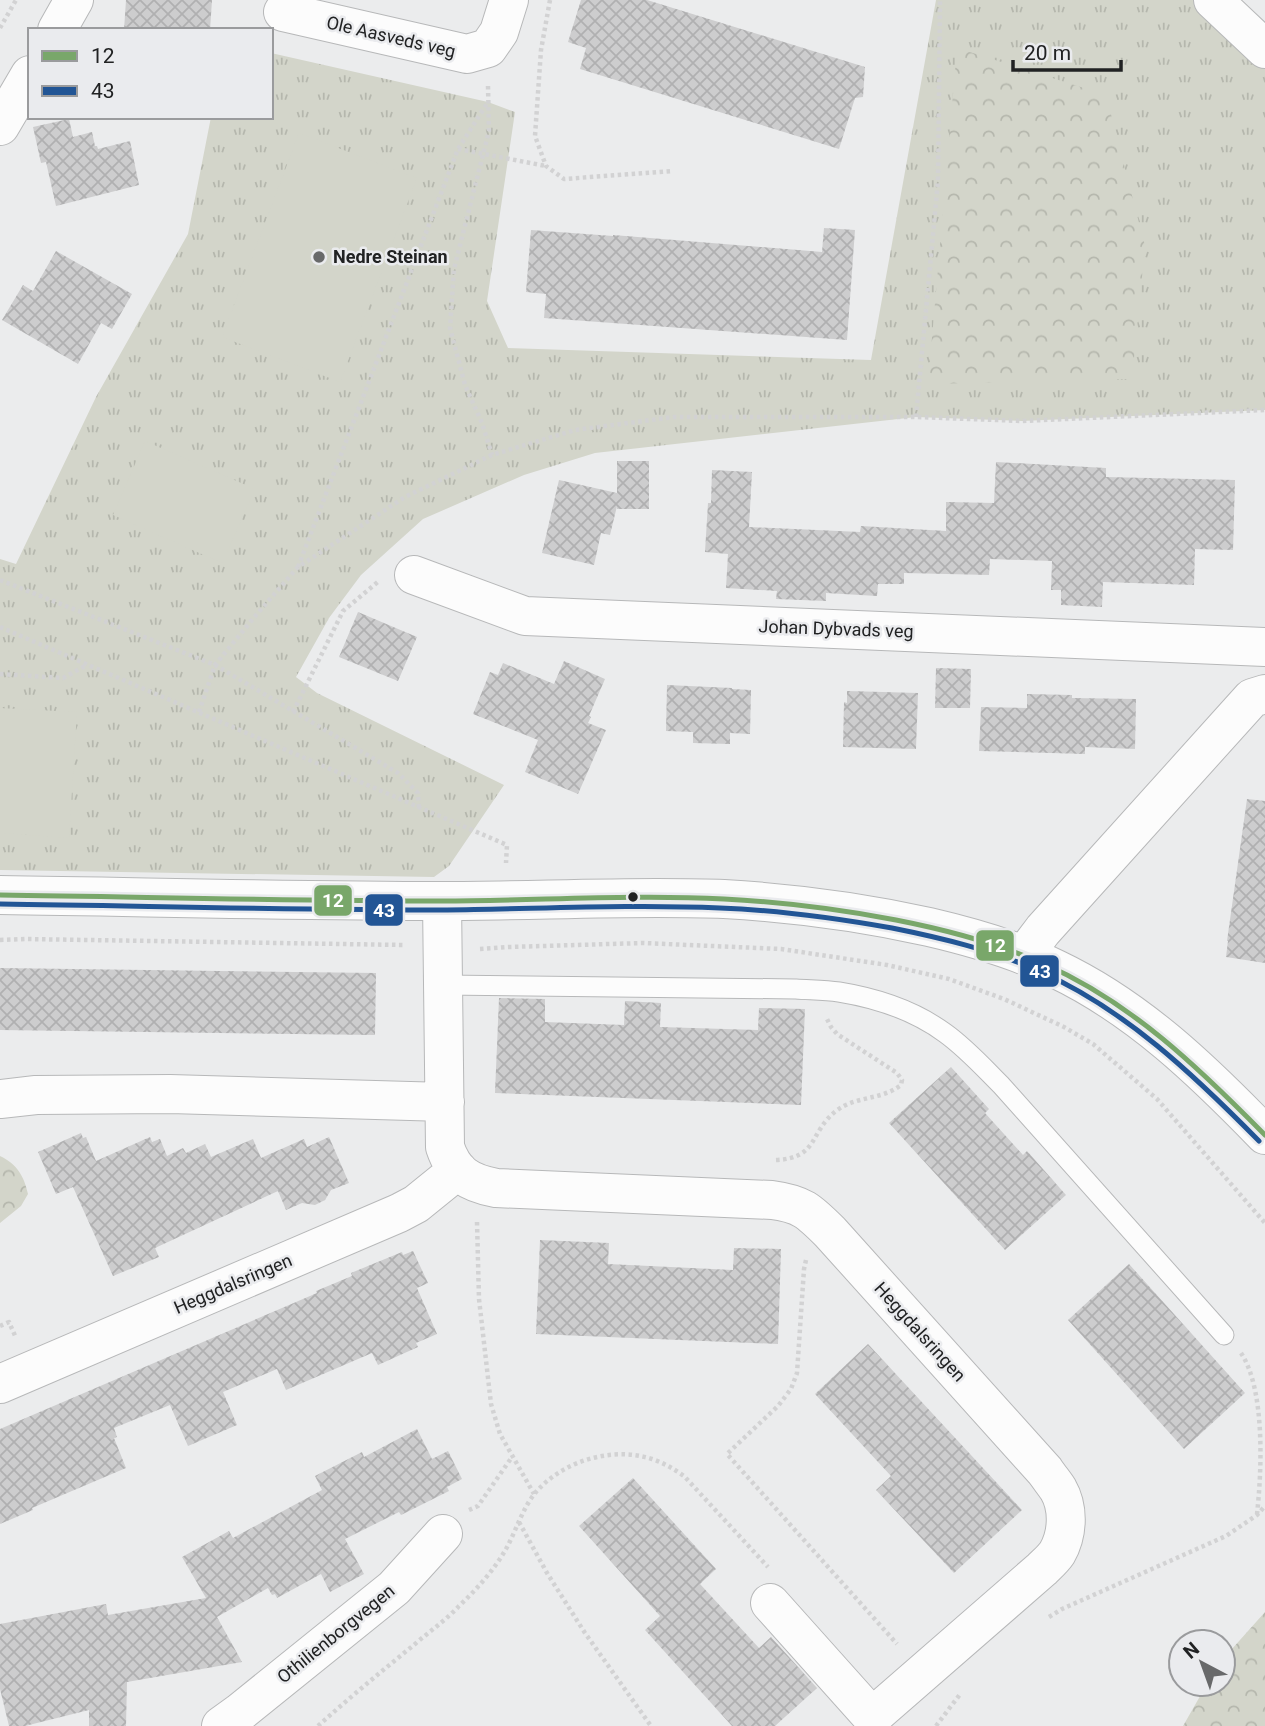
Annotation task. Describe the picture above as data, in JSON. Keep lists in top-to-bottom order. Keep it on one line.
{"streets":{"street":["Ole Aasveds veg","Johan Dybvads veg","Heggdalsringen","Othilienborgvegen"]},"places":["Nedre Steinan"],"lines":["transit line 12","transit line 43"],"legend":["12","43"],"scale_bar":"20 m","north":"top left"}
